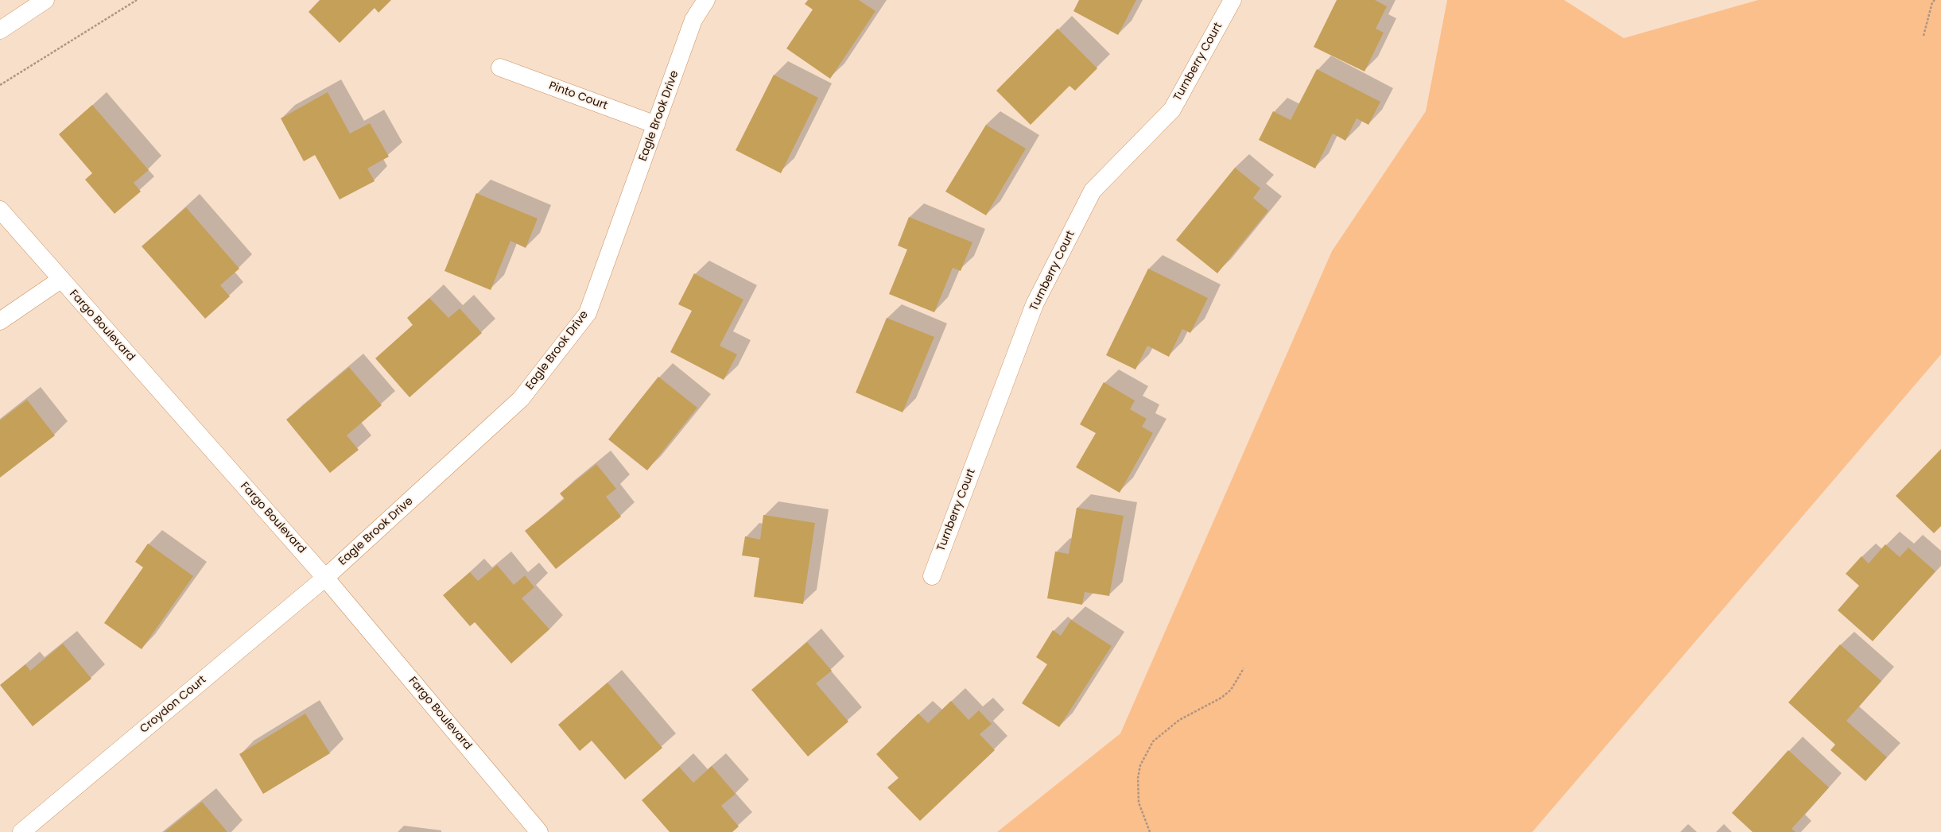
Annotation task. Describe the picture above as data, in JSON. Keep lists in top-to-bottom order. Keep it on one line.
{"streets":{"street":["Turnberry Court","Pinto Court","Eagle Brook Drive","Fargo Boulevard","Croydon Court"]},"crossings":[["Pinto Court","Eagle Brook Drive"],["Eagle Brook Drive","Fargo Boulevard"],["Eagle Brook Drive","Croydon Court"],["Fargo Boulevard","Croydon Court"]]}
